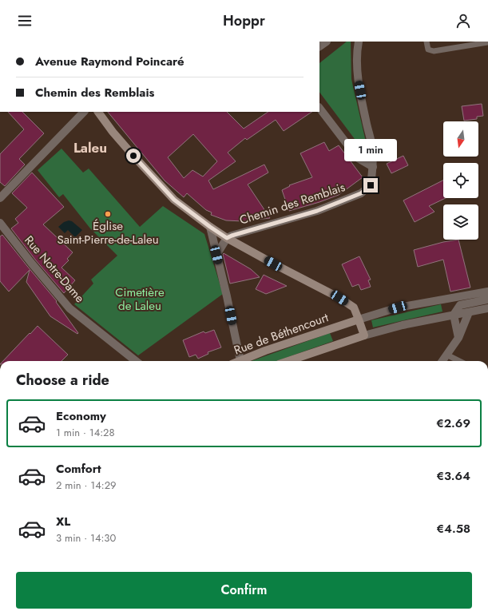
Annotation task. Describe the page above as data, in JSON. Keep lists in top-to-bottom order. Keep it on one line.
{"streets":{"main road":["Rue de Béthencourt"],"street":["Chemin des Remblais","Rue Notre-Dame"]},"districts":["Laleu"],"parks":["Cimetière de Laleu"],"places":["Église Saint-Pierre-de-Laleu"],"north":"bottom","page":{"header":"Hoppr","banner":["Avenue Raymond Poincaré","Chemin des Remblais"],"bubble":"1 min","heading":"Choose a ride","list":[{"name":"Economy","note":"1 min · 14:28","value":"€2.69"},{"name":"Comfort","note":"2 min · 14:29","value":"€3.64"},{"name":"XL","note":"3 min · 14:30","value":"€4.58"}],"buttons":"Confirm"}}
